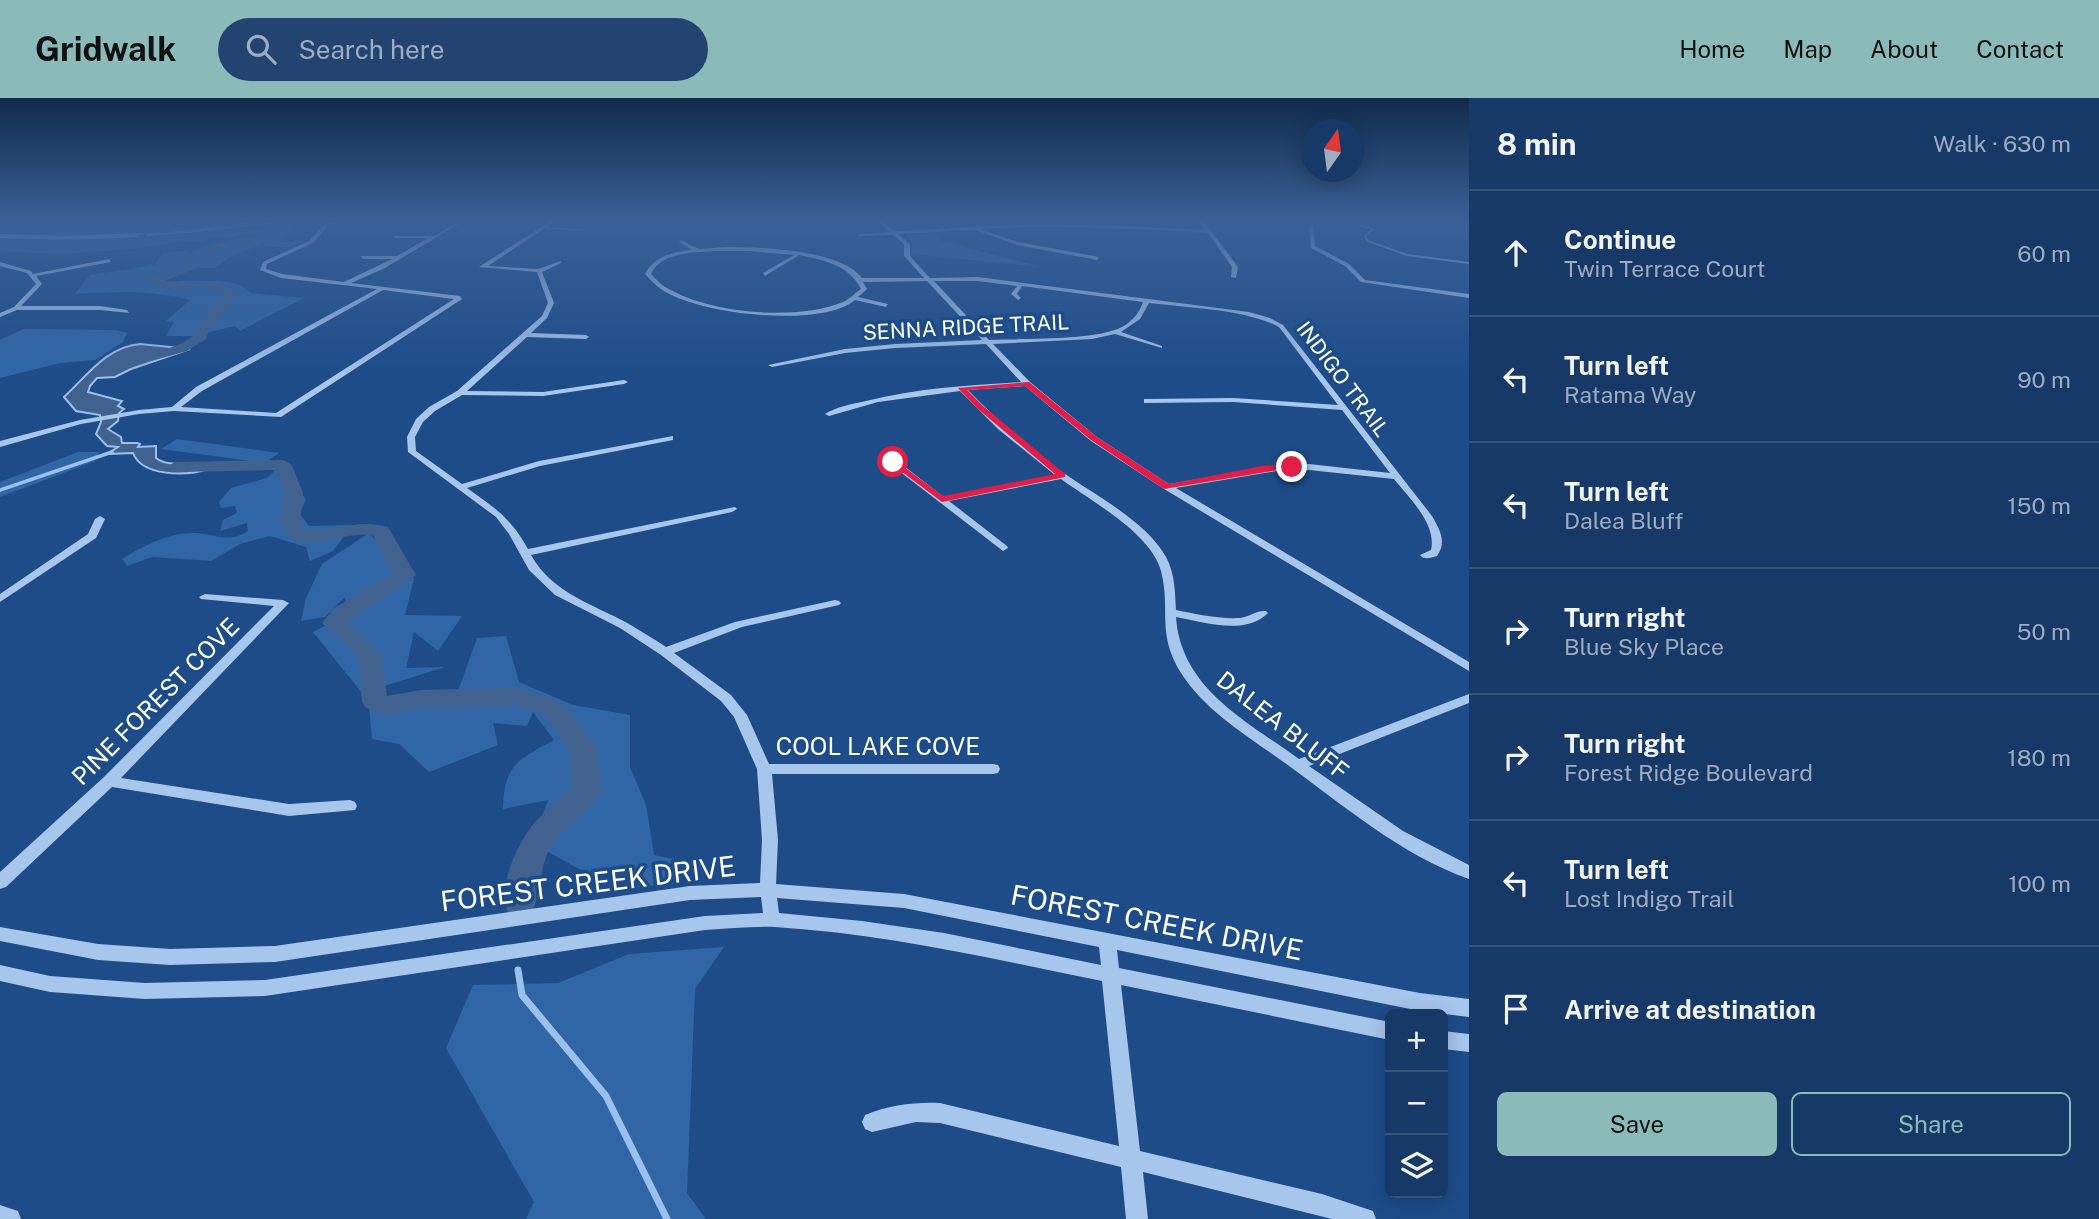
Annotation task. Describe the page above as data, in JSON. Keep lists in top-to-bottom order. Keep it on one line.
{"streets":{"street":["SENNA RIDGE TRAIL","INDIGO TRAIL","PINE FOREST COVE","DALEA BLUFF","COOL LAKE COVE","FOREST CREEK DRIVE"]},"crossings":[["SENNA RIDGE TRAIL","INDIGO TRAIL"]],"north":"top","page":{"header":"Gridwalk","search":"Search here","nav":["Home","Map","About","Contact"],"heading":["8 min","Walk · 630 m"],"list":[["Continue","Twin Terrace Court","60 m"],["Turn left","Ratama Way","90 m"],["Turn left","Dalea Bluff","150 m"],["Turn right","Blue Sky Place","50 m"],["Turn right","Forest Ridge Boulevard","180 m"],["Turn left","Lost Indigo Trail","100 m"],"Arrive at destination"],"map_buttons":["+","−"],"buttons":["Save","Share"]}}
